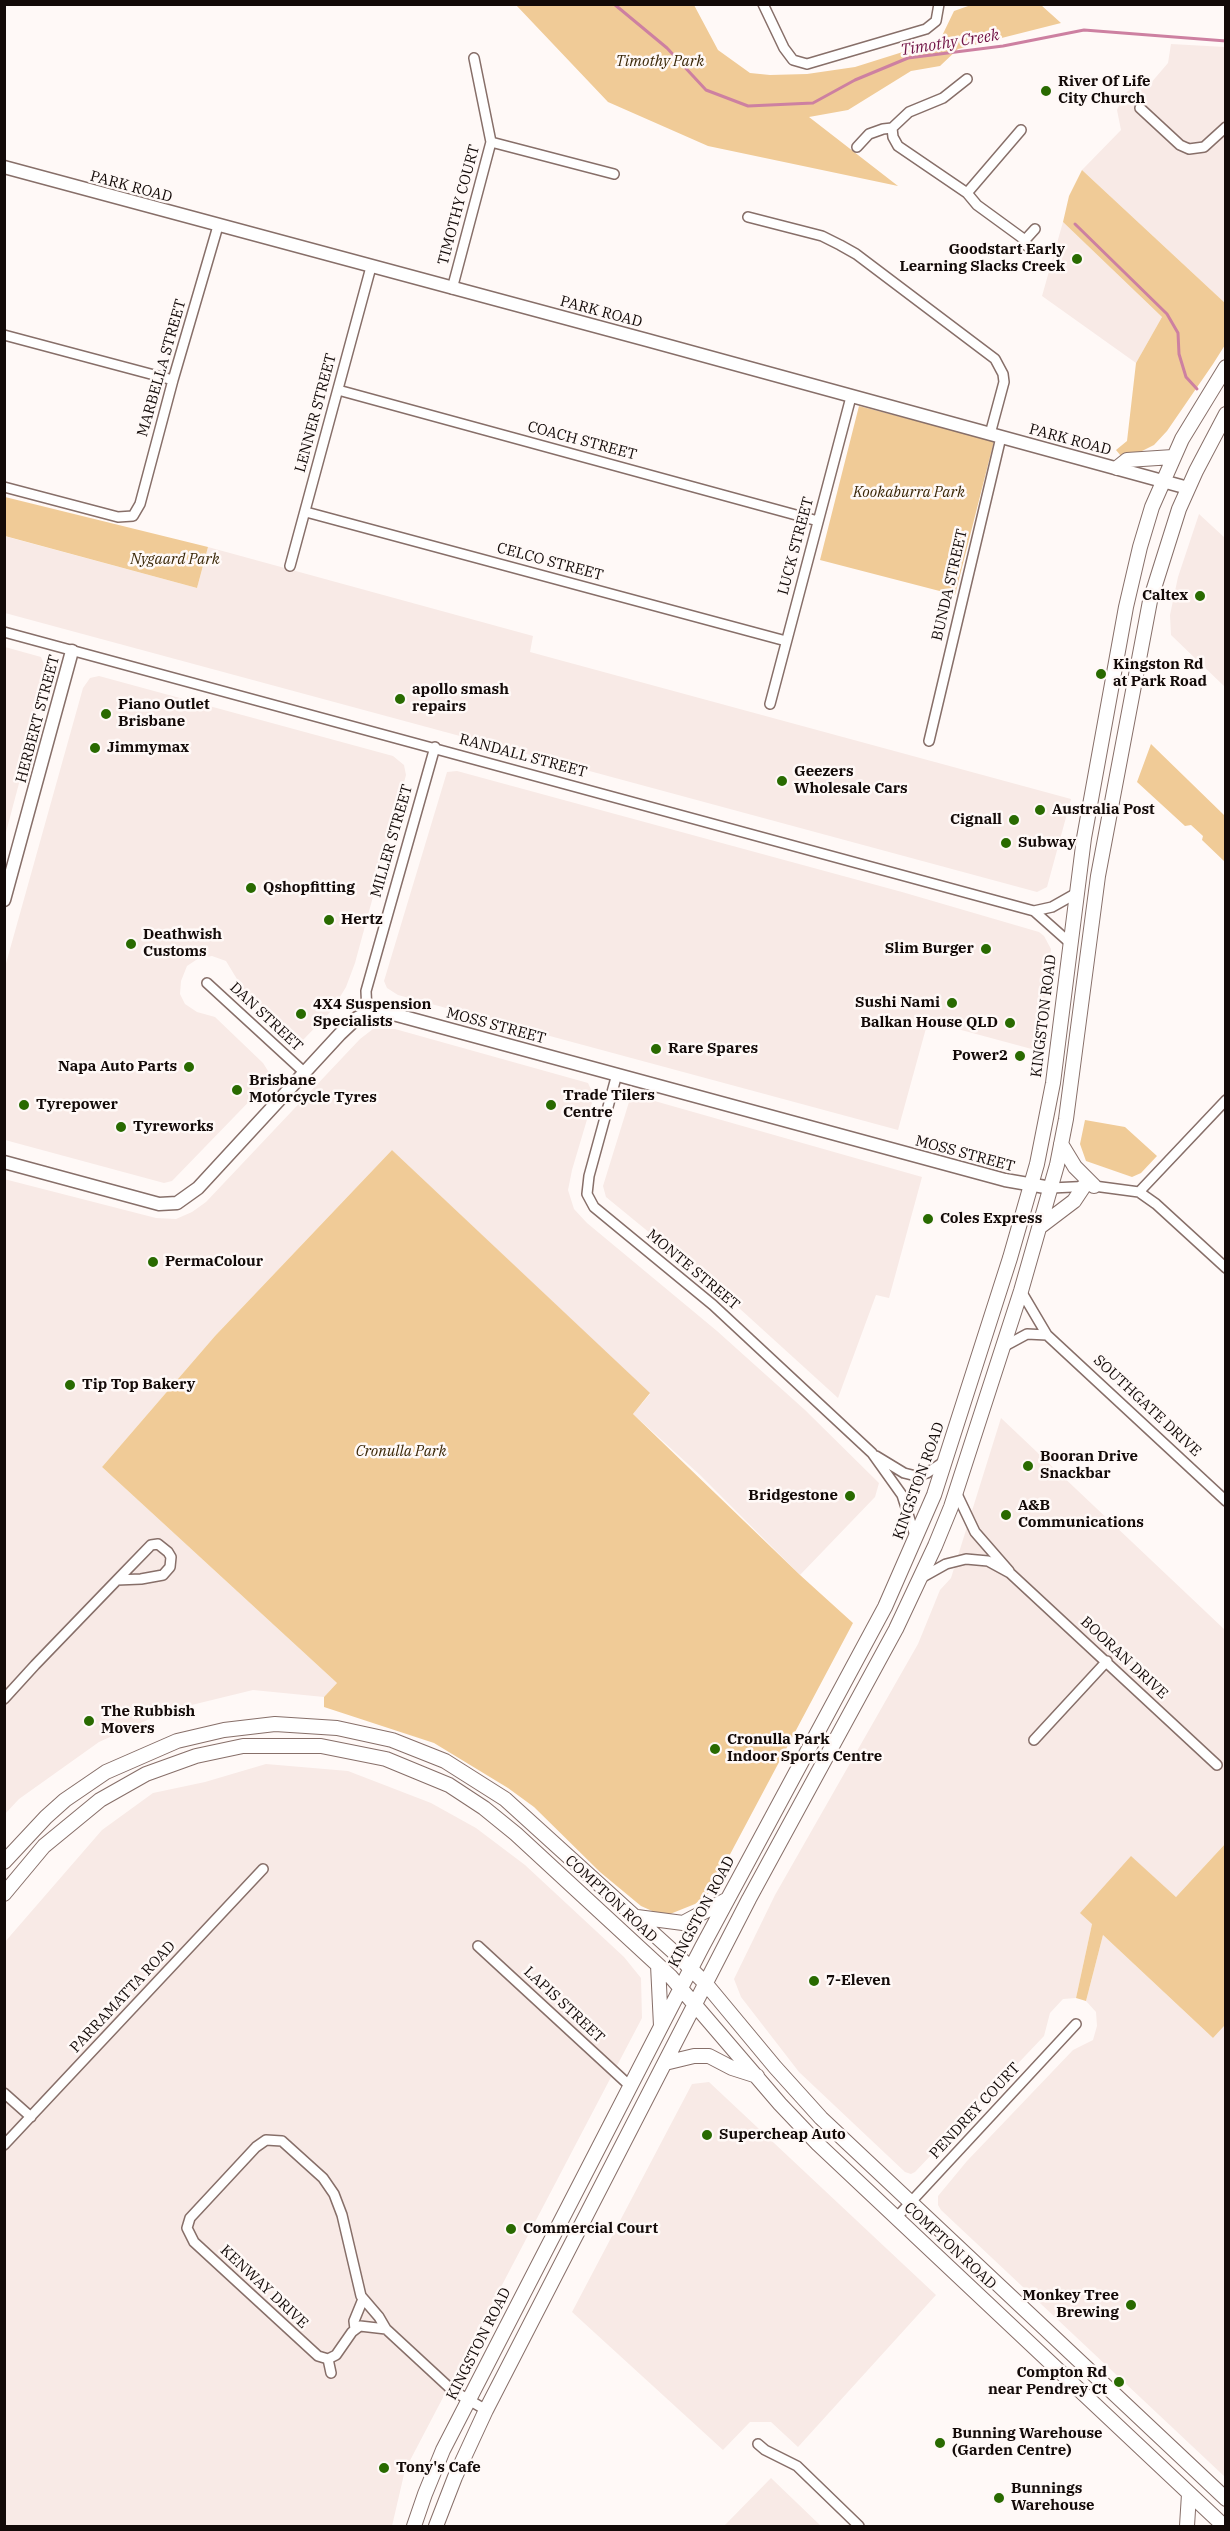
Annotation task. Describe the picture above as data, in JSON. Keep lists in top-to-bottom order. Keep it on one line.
{"streets":{"main road":["KINGSTON ROAD","COMPTON ROAD"],"street":["PARK ROAD","TIMOTHY COURT","MARBELLA STREET","LENNER STREET","COACH STREET","LUCK STREET","CELCO STREET","BUNDA STREET","HERBERT STREET","RANDALL STREET","MILLER STREET","DAN STREET","MOSS STREET","MONTE STREET","SOUTHGATE DRIVE","BOORAN DRIVE","PARRAMATTA ROAD","LAPIS STREET","PENDREY COURT","KENWAY DRIVE"]},"crossings":[["PARK ROAD","TIMOTHY COURT"],["PARK ROAD","MARBELLA STREET"],["PARK ROAD","LENNER STREET"],["PARK ROAD","LUCK STREET"],["PARK ROAD","BUNDA STREET"],["PARK ROAD","KINGSTON ROAD"],["LENNER STREET","COACH STREET"],["LENNER STREET","CELCO STREET"],["COACH STREET","LUCK STREET"],["LUCK STREET","CELCO STREET"],["HERBERT STREET","RANDALL STREET"],["RANDALL STREET","MILLER STREET"],["RANDALL STREET","KINGSTON ROAD"],["MILLER STREET","MOSS STREET"],["KINGSTON ROAD","MOSS STREET"],["KINGSTON ROAD","MONTE STREET"],["KINGSTON ROAD","COMPTON ROAD"],["KINGSTON ROAD","LAPIS STREET"],["KINGSTON ROAD","KENWAY DRIVE"],["MOSS STREET","MONTE STREET"],["COMPTON ROAD","PENDREY COURT"]],"water":["Timothy Creek"],"parks":["Timothy Park","Kookaburra Park","Nygaard Park","Cronulla Park"],"places":["River Of Life City Church","Goodstart Early Learning Slacks Creek","Caltex","Kingston Rd at Park Road","apollo smash repairs","Piano Outlet Brisbane","Jimmymax","Geezers Wholesale Cars","Australia Post","Cignall","Subway","Qshopfitting","Hertz","Deathwish Customs","Slim Burger","Sushi Nami","4X4 Suspension Specialists","Balkan House QLD","Rare Spares","Power2","Napa Auto Parts","Brisbane Motorcycle Tyres","Tyrepower","Trade Tilers Centre","Tyreworks","Coles Express","PermaColour","Tip Top Bakery","Booran Drive Snackbar","Bridgestone","A&B Communications","The Rubbish Movers","Cronulla Park Indoor Sports Centre","7-Eleven","Supercheap Auto","Commercial Court","Monkey Tree Brewing","Compton Rd near Pendrey Ct","Bunning Warehouse (Garden Centre)","Tony's Cafe","Bunnings Warehouse"]}
